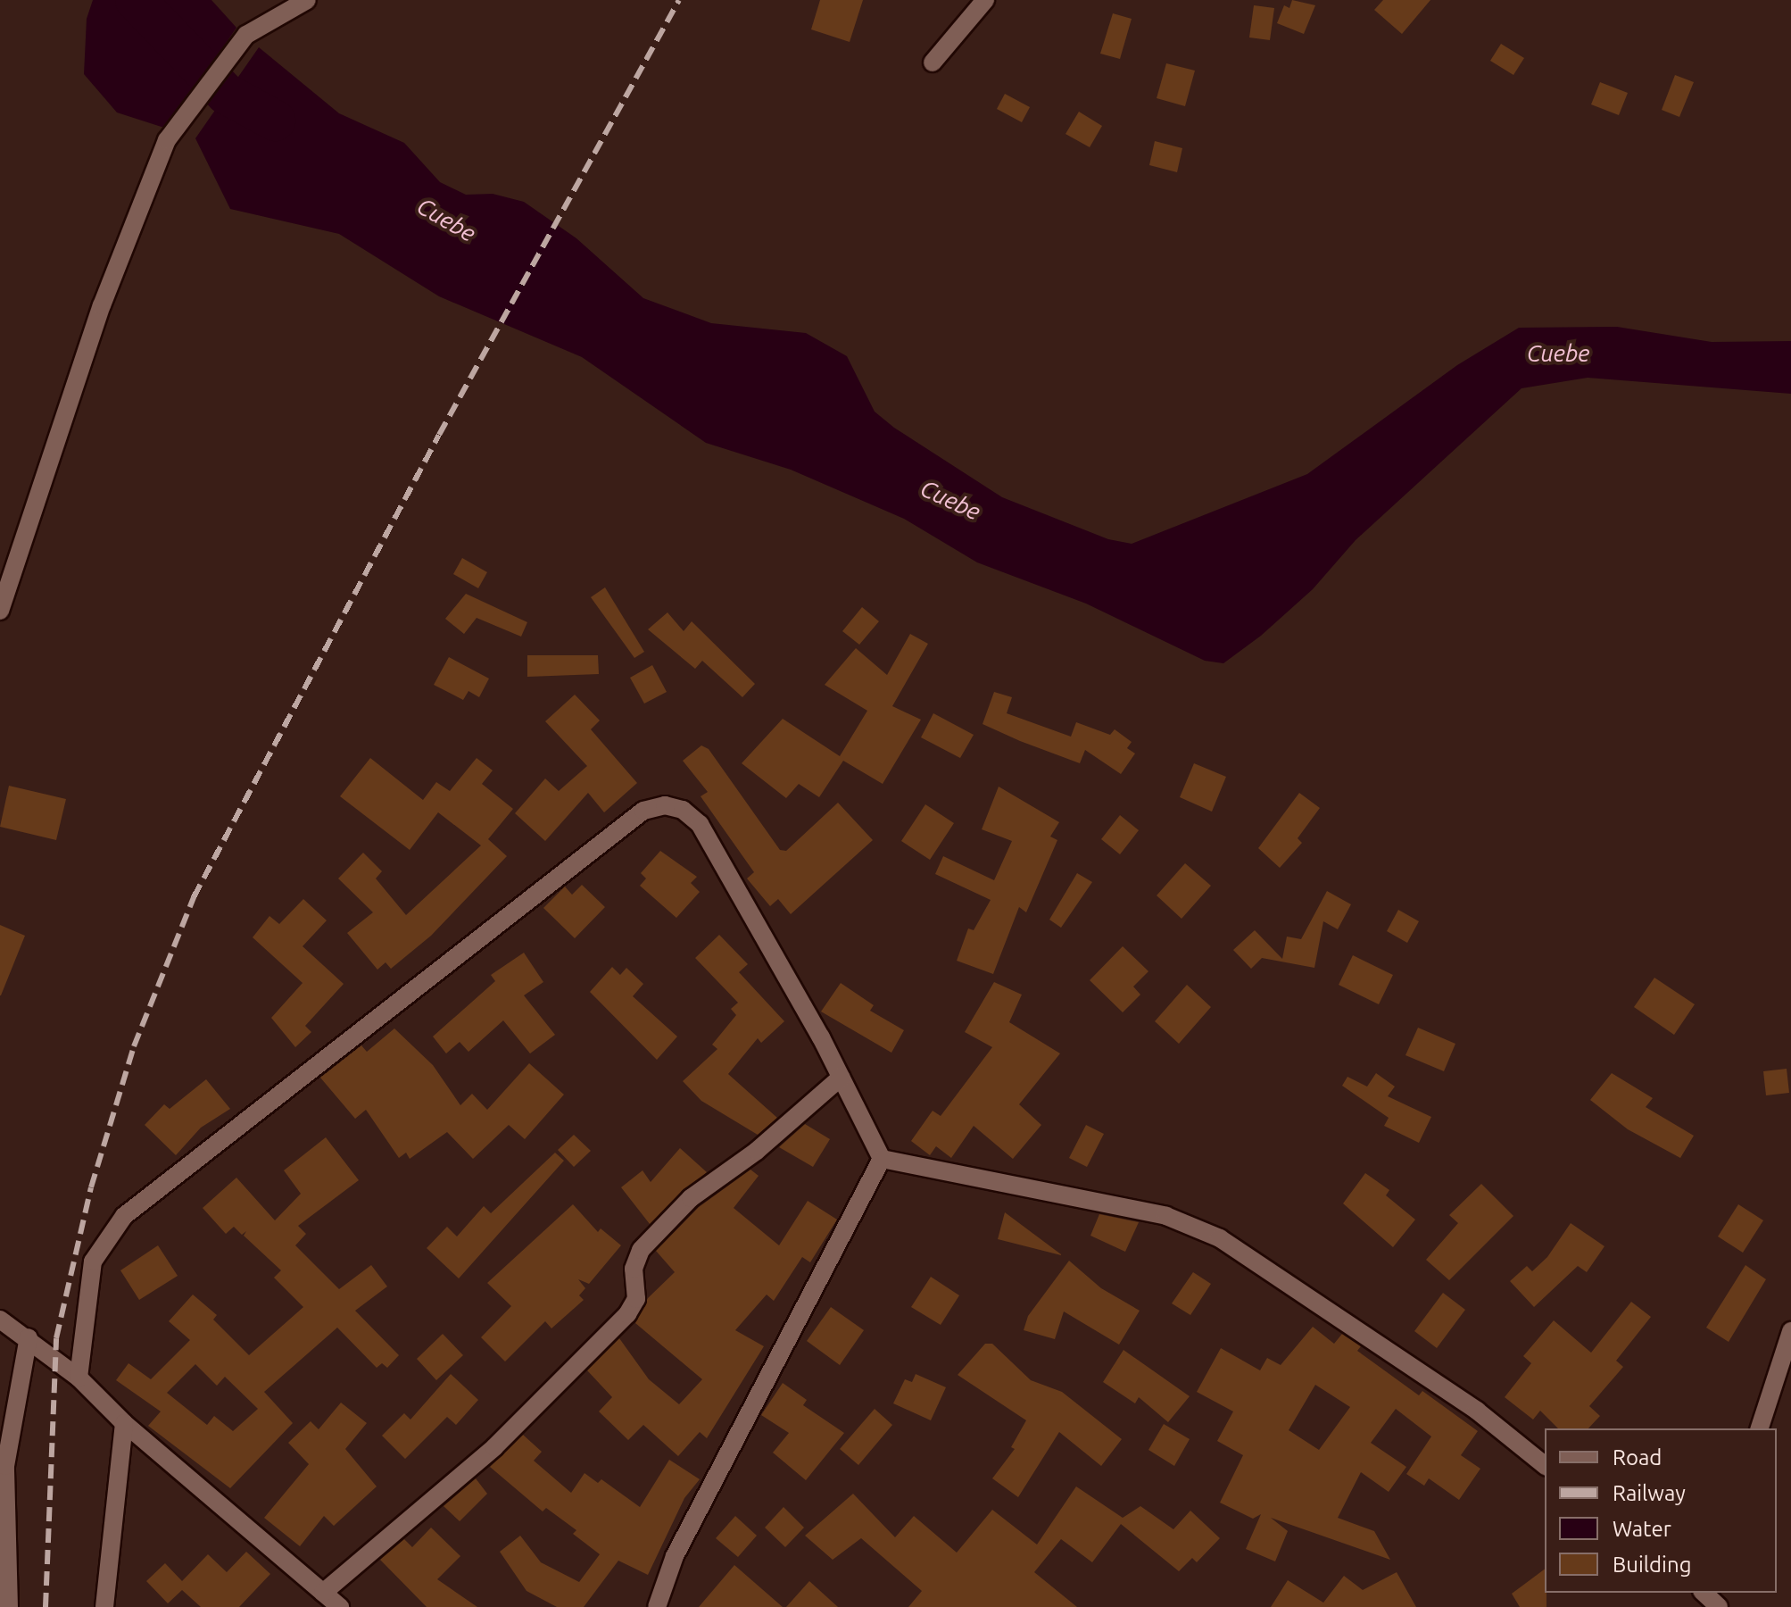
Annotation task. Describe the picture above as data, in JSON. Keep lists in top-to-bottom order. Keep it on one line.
{"water":["Cuebe"],"legend":["Road","Railway","Water","Building"]}
